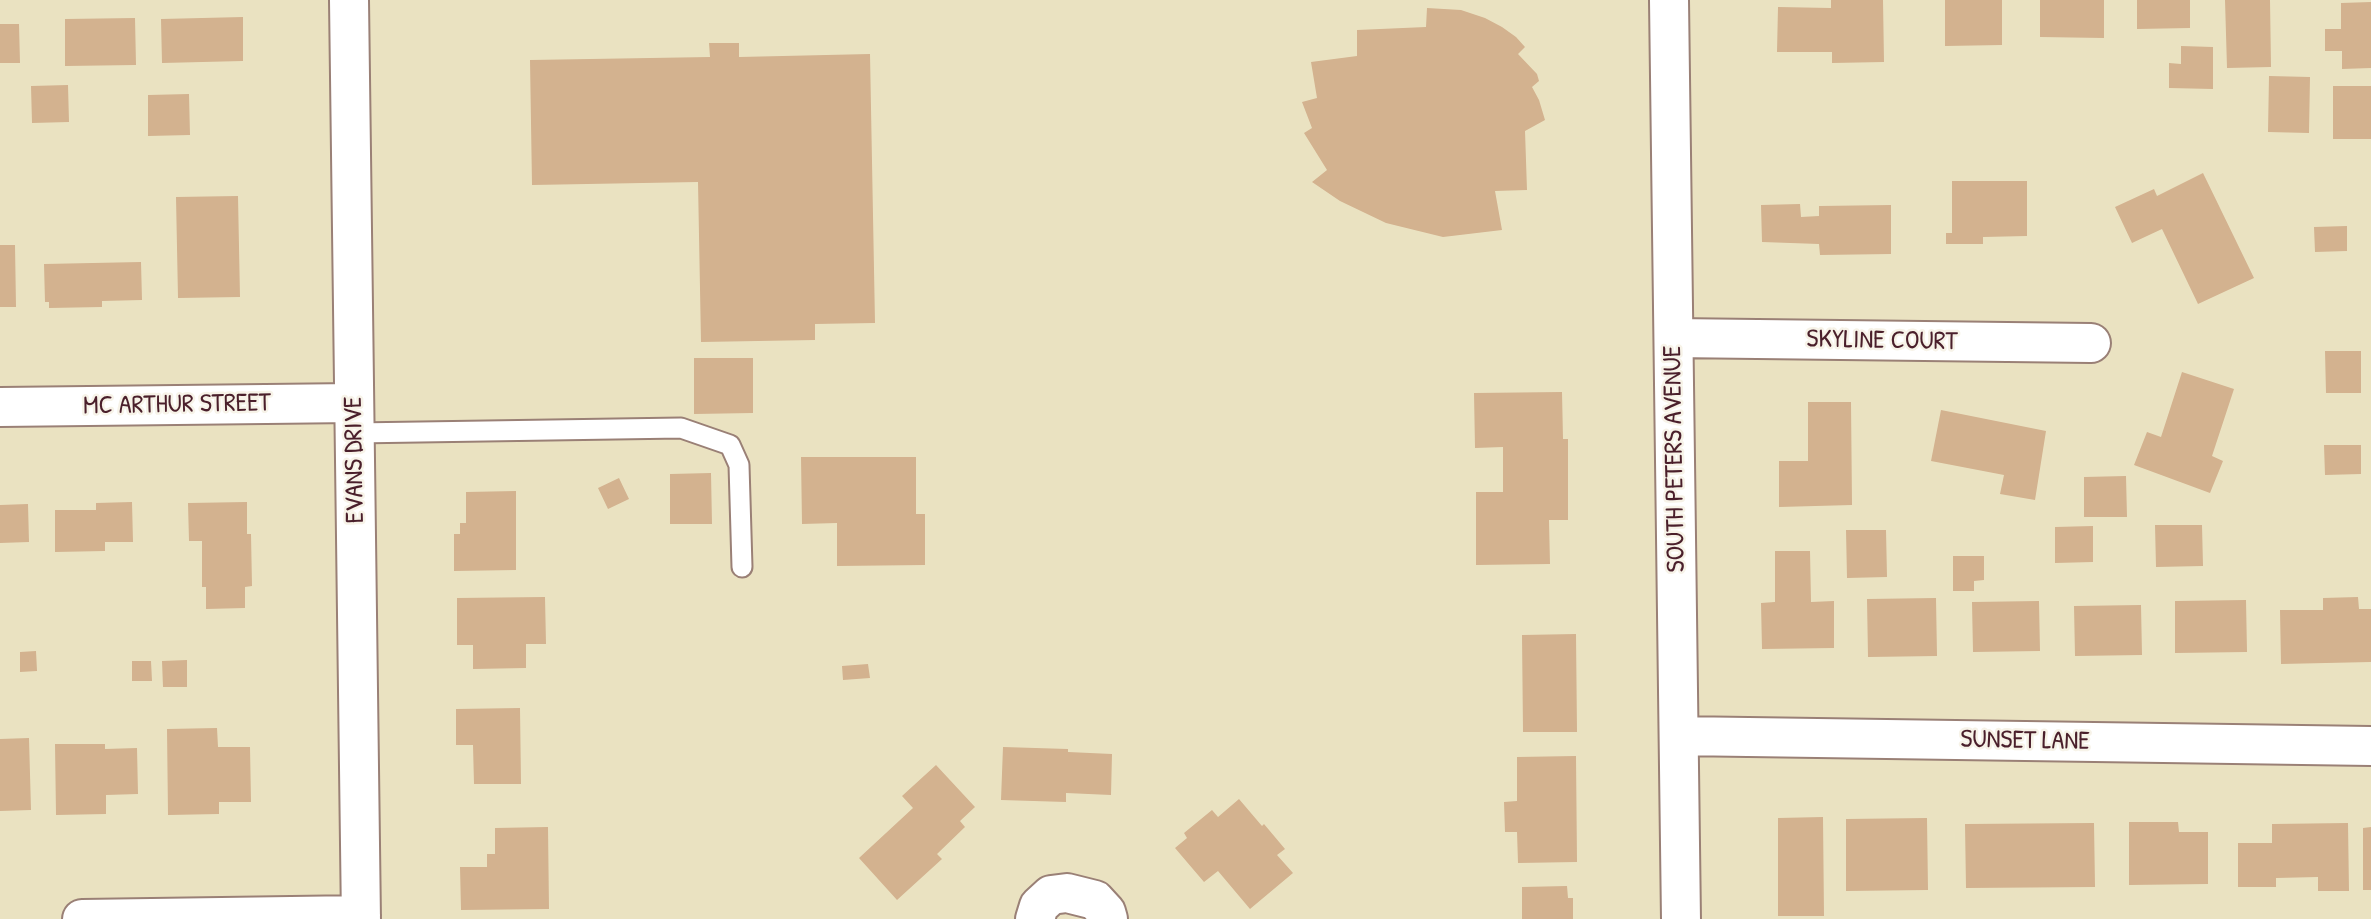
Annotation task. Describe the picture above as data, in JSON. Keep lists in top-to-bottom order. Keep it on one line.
{"streets":{"street":["SKYLINE COURT","MC ARTHUR STREET","SOUTH PETERS AVENUE","EVANS DRIVE","SUNSET LANE"]},"crossings":[["SKYLINE COURT","SOUTH PETERS AVENUE"],["MC ARTHUR STREET","EVANS DRIVE"],["SOUTH PETERS AVENUE","SUNSET LANE"]]}
